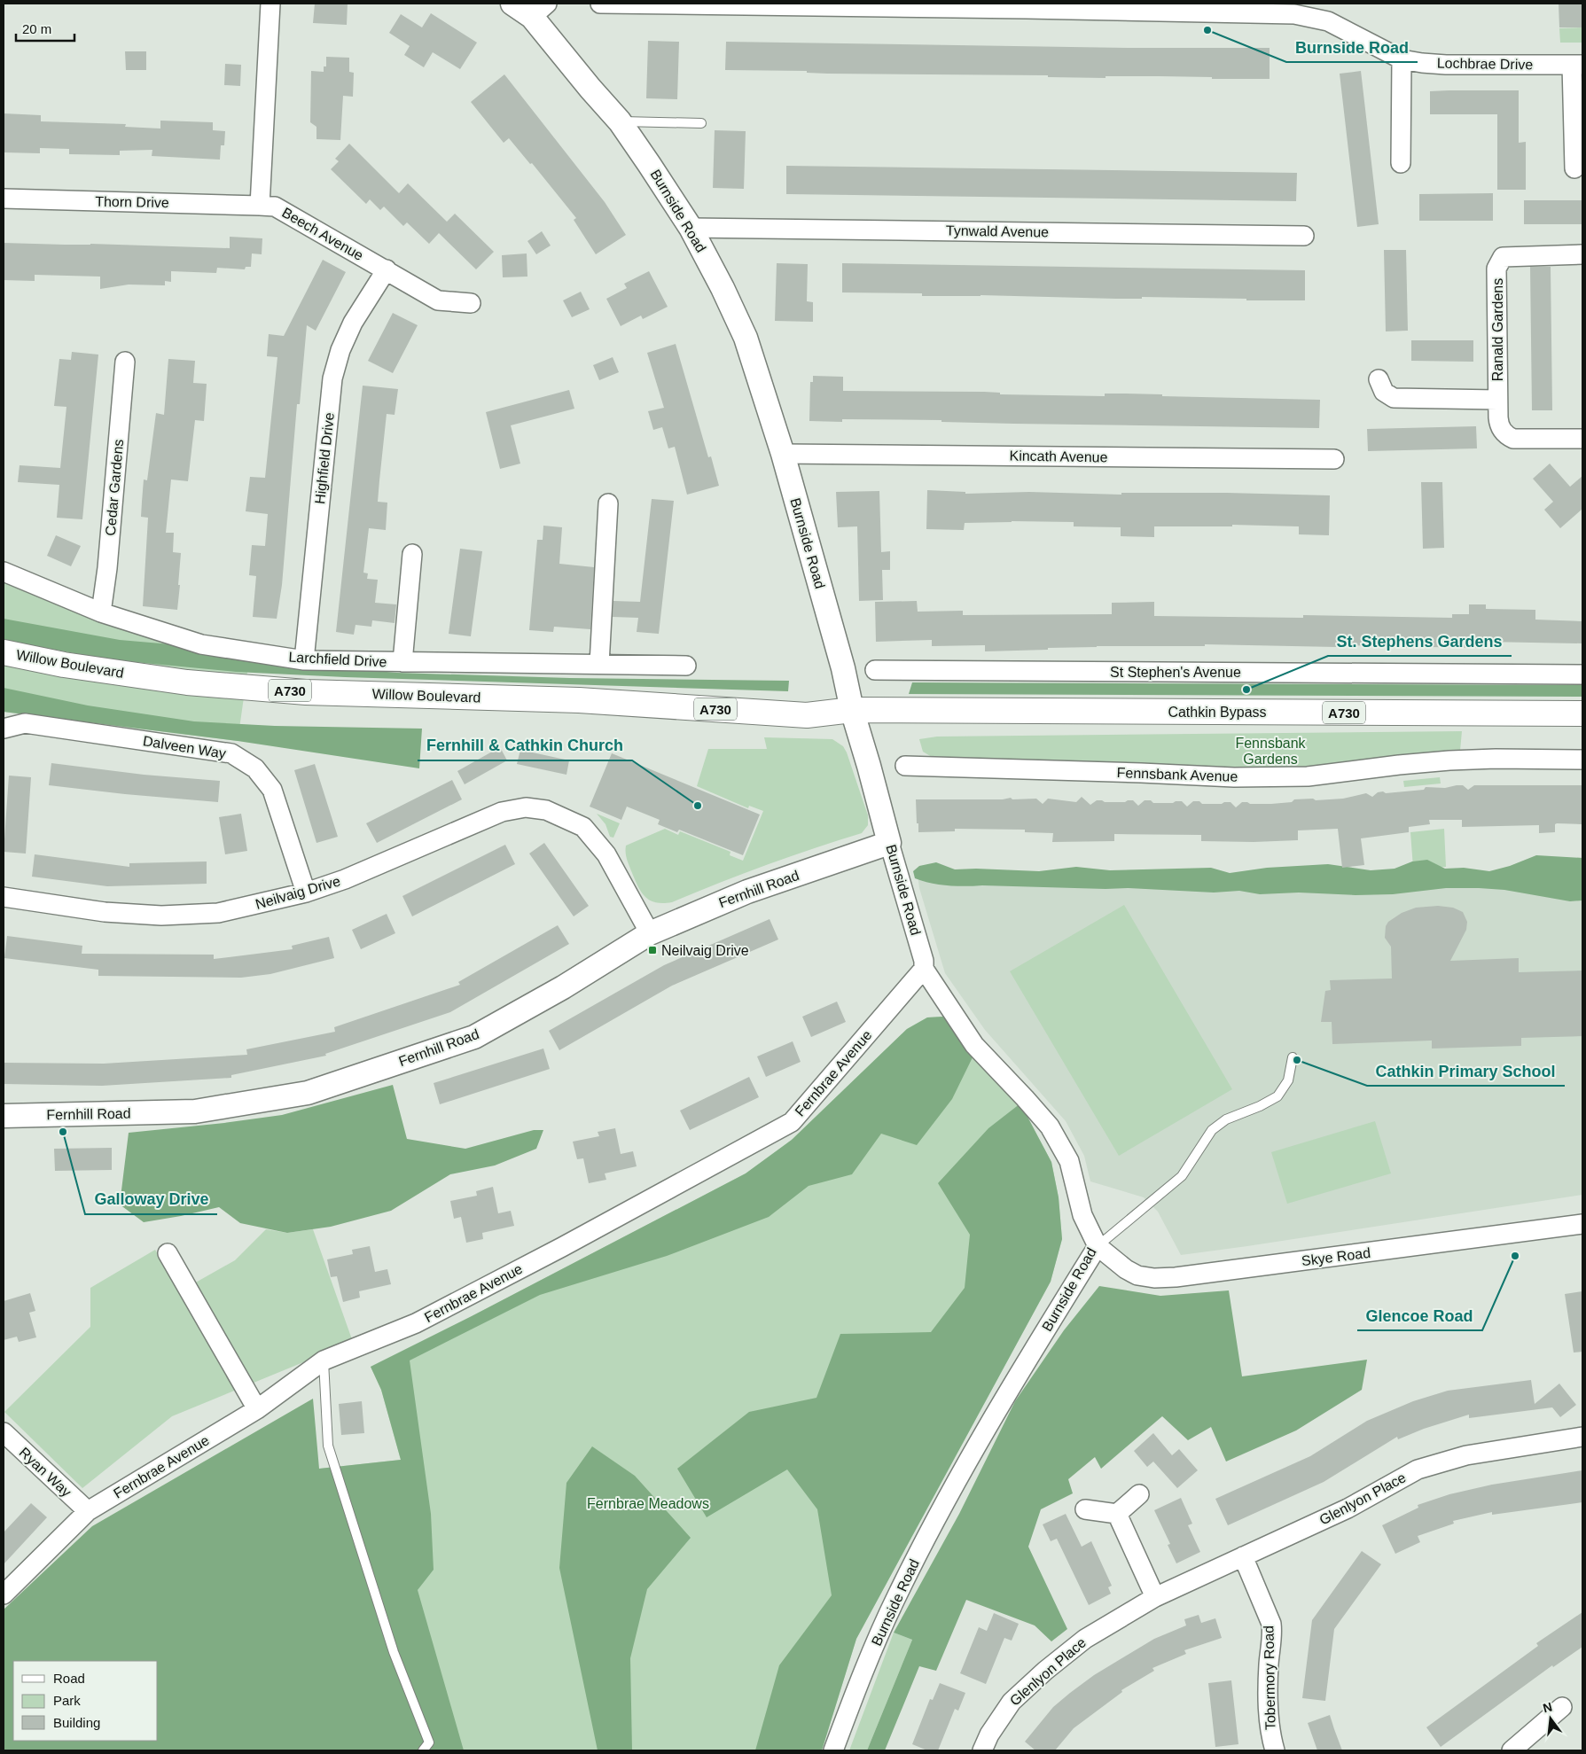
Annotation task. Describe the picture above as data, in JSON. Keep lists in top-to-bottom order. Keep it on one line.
{"streets":{"main road":["Willow Boulevard","A730","Cathkin Bypass"],"street":["Lochbrae Drive","Thorn Drive","Burnside Road","Tynwald Avenue","Beech Avenue","Ranald Gardens","Kincath Avenue","Highfield Drive","Cedar Gardens","Larchfield Drive","St Stephen's Avenue","Dalveen Way","Fennsbank Avenue","Fernhill Road","Neilvaig Drive","Fernbrae Avenue","Skye Road","Ryan Way","Glenlyon Place","Tobermory Road"]},"crossings":[["Thorn Drive","Beech Avenue"],["Burnside Road","Tynwald Avenue"],["Burnside Road","Kincath Avenue"],["Burnside Road","Willow Boulevard"],["Burnside Road","Cathkin Bypass"],["Burnside Road","Fernhill Road"],["Burnside Road","Fernbrae Avenue"],["Burnside Road","Skye Road"],["Beech Avenue","Highfield Drive"],["Highfield Drive","Larchfield Drive"],["Cedar Gardens","Larchfield Drive"],["Willow Boulevard","Cathkin Bypass"],["Dalveen Way","Neilvaig Drive"],["Fernhill Road","Neilvaig Drive"],["Fernbrae Avenue","Ryan Way"],["Glenlyon Place","Tobermory Road"]],"parks":["Fennsbank Gardens","Fernbrae Meadows"],"places":{"other":["Burnside Road","St. Stephens Gardens","Fernhill & Cathkin Church","Cathkin Primary School","Galloway Drive","Glencoe Road"],"transit":["Neilvaig Drive"]},"legend":["Road","Park","Building"],"scale_bar":"20 m","north":"top"}
